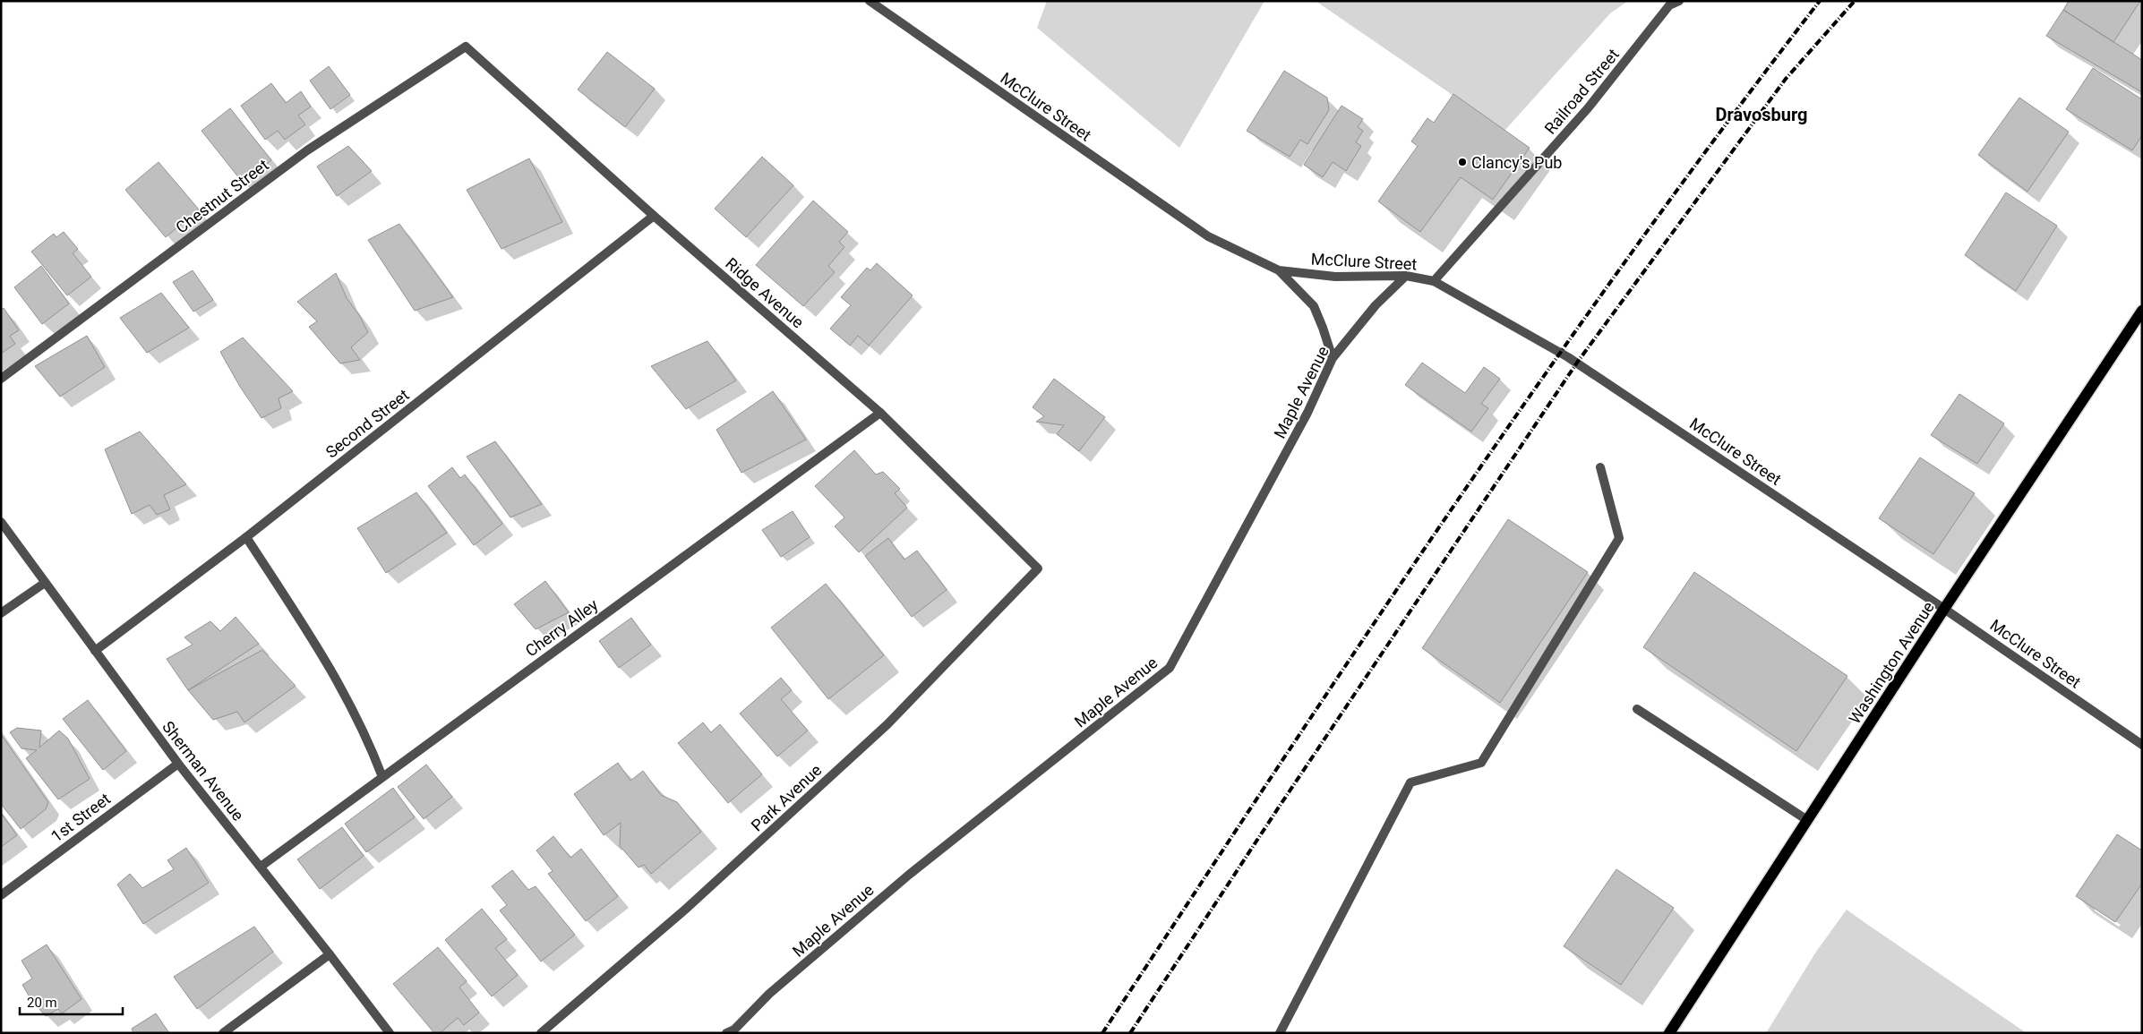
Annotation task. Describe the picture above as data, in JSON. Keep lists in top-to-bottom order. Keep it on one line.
{"streets":{"main road":["Washington Avenue"],"street":["Railroad Street","McClure Street","Chestnut Street","Ridge Avenue","Maple Avenue","Second Street","Cherry Alley","Sherman Avenue","Park Avenue","1st Street"]},"crossings":[["Railroad Street","McClure Street"],["McClure Street","Maple Avenue"],["McClure Street","Washington Avenue"],["Chestnut Street","Ridge Avenue"],["Ridge Avenue","Second Street"],["Ridge Avenue","Cherry Alley"],["Ridge Avenue","Park Avenue"],["Second Street","Sherman Avenue"],["Cherry Alley","Sherman Avenue"],["Sherman Avenue","1st Street"]],"districts":["Dravosburg"],"places":["Clancy's Pub"],"scale_bar":"20 m"}
